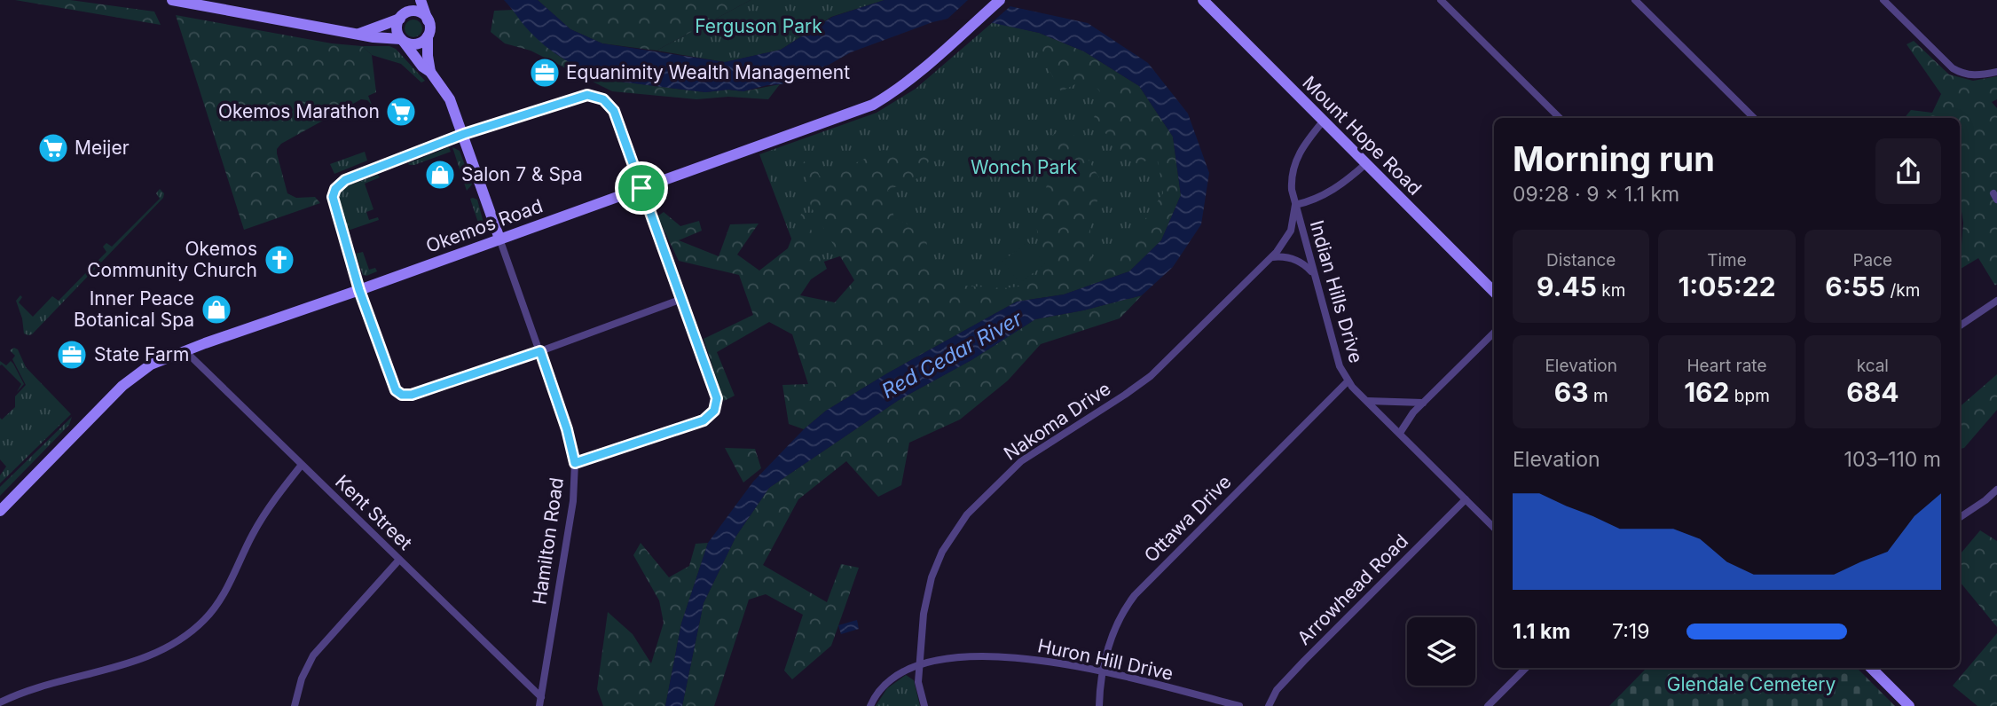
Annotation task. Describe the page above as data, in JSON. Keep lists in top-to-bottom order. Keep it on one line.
{"streets":{"street":["Mount Hope Road","Okemos Road","Indian Hills Drive","Nakoma Drive","Kent Street","Ottawa Drive","Hamilton Road","Arrowhead Road","Huron Hill Drive"]},"crossings":[["Mount Hope Road","Indian Hills Drive"],["Okemos Road","Kent Street"],["Okemos Road","Hamilton Road"],["Indian Hills Drive","Nakoma Drive"],["Indian Hills Drive","Ottawa Drive"],["Indian Hills Drive","Arrowhead Road"],["Nakoma Drive","Huron Hill Drive"],["Kent Street","Hamilton Road"],["Ottawa Drive","Huron Hill Drive"]],"water":["Red Cedar River"],"parks":["Ferguson Park","Wonch Park","Glendale Cemetery"],"places":{"office":["Equanimity Wealth Management","State Farm"],"supermarket":["Okemos Marathon","Meijer"],"shop":["Salon 7 & Spa","Inner Peace Botanical Spa"],"church":["Okemos Community Church"]},"page":{"heading":["Morning run","09:28 · 9 × 1.1 km"],"stats":[["Distance","9.45 km"],["Time","1:05:22"],["Pace","6:55 /km"],["Elevation","63 m"],["Heart rate","162 bpm"],["kcal","684"]],"chart":["Elevation","103–110 m"],"list":[{"name":"1.1 km","note":"7:19"}]}}
